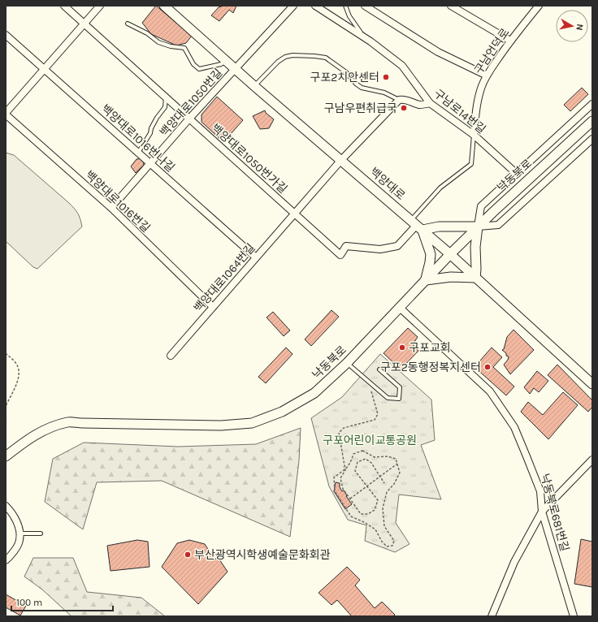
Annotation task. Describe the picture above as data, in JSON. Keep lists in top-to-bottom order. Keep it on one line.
{"streets":{"main road":["낙동북로","백양대로"],"street":["구남언덕로","백양대로1050번길","구남로14번길","백양대로1016번나길","백양대로1050번가길","백양대로1016번길","백양대로1064번길","낙동북로681번길"]},"crossings":[["구남언덕로","구남로14번길"],["백양대로1050번길","백양대로1016번나길"],["백양대로1050번길","백양대로1050번가길"],["백양대로1050번길","백양대로"],["백양대로1050번길","백양대로1016번길"],["백양대로1016번나길","백양대로1064번길"],["백양대로1050번가길","백양대로1064번길"],["낙동북로","백양대로"],["낙동북로","낙동북로681번길"],["백양대로","백양대로1064번길"],["백양대로1016번길","백양대로1064번길"]],"parks":["구포어린이교통공원"],"places":["구포2치안센터","구남우편취급국","구포교회","구포2동행정복지센터","부산광역시학생예술문화회관"],"scale_bar":"100 m","north":"right"}
